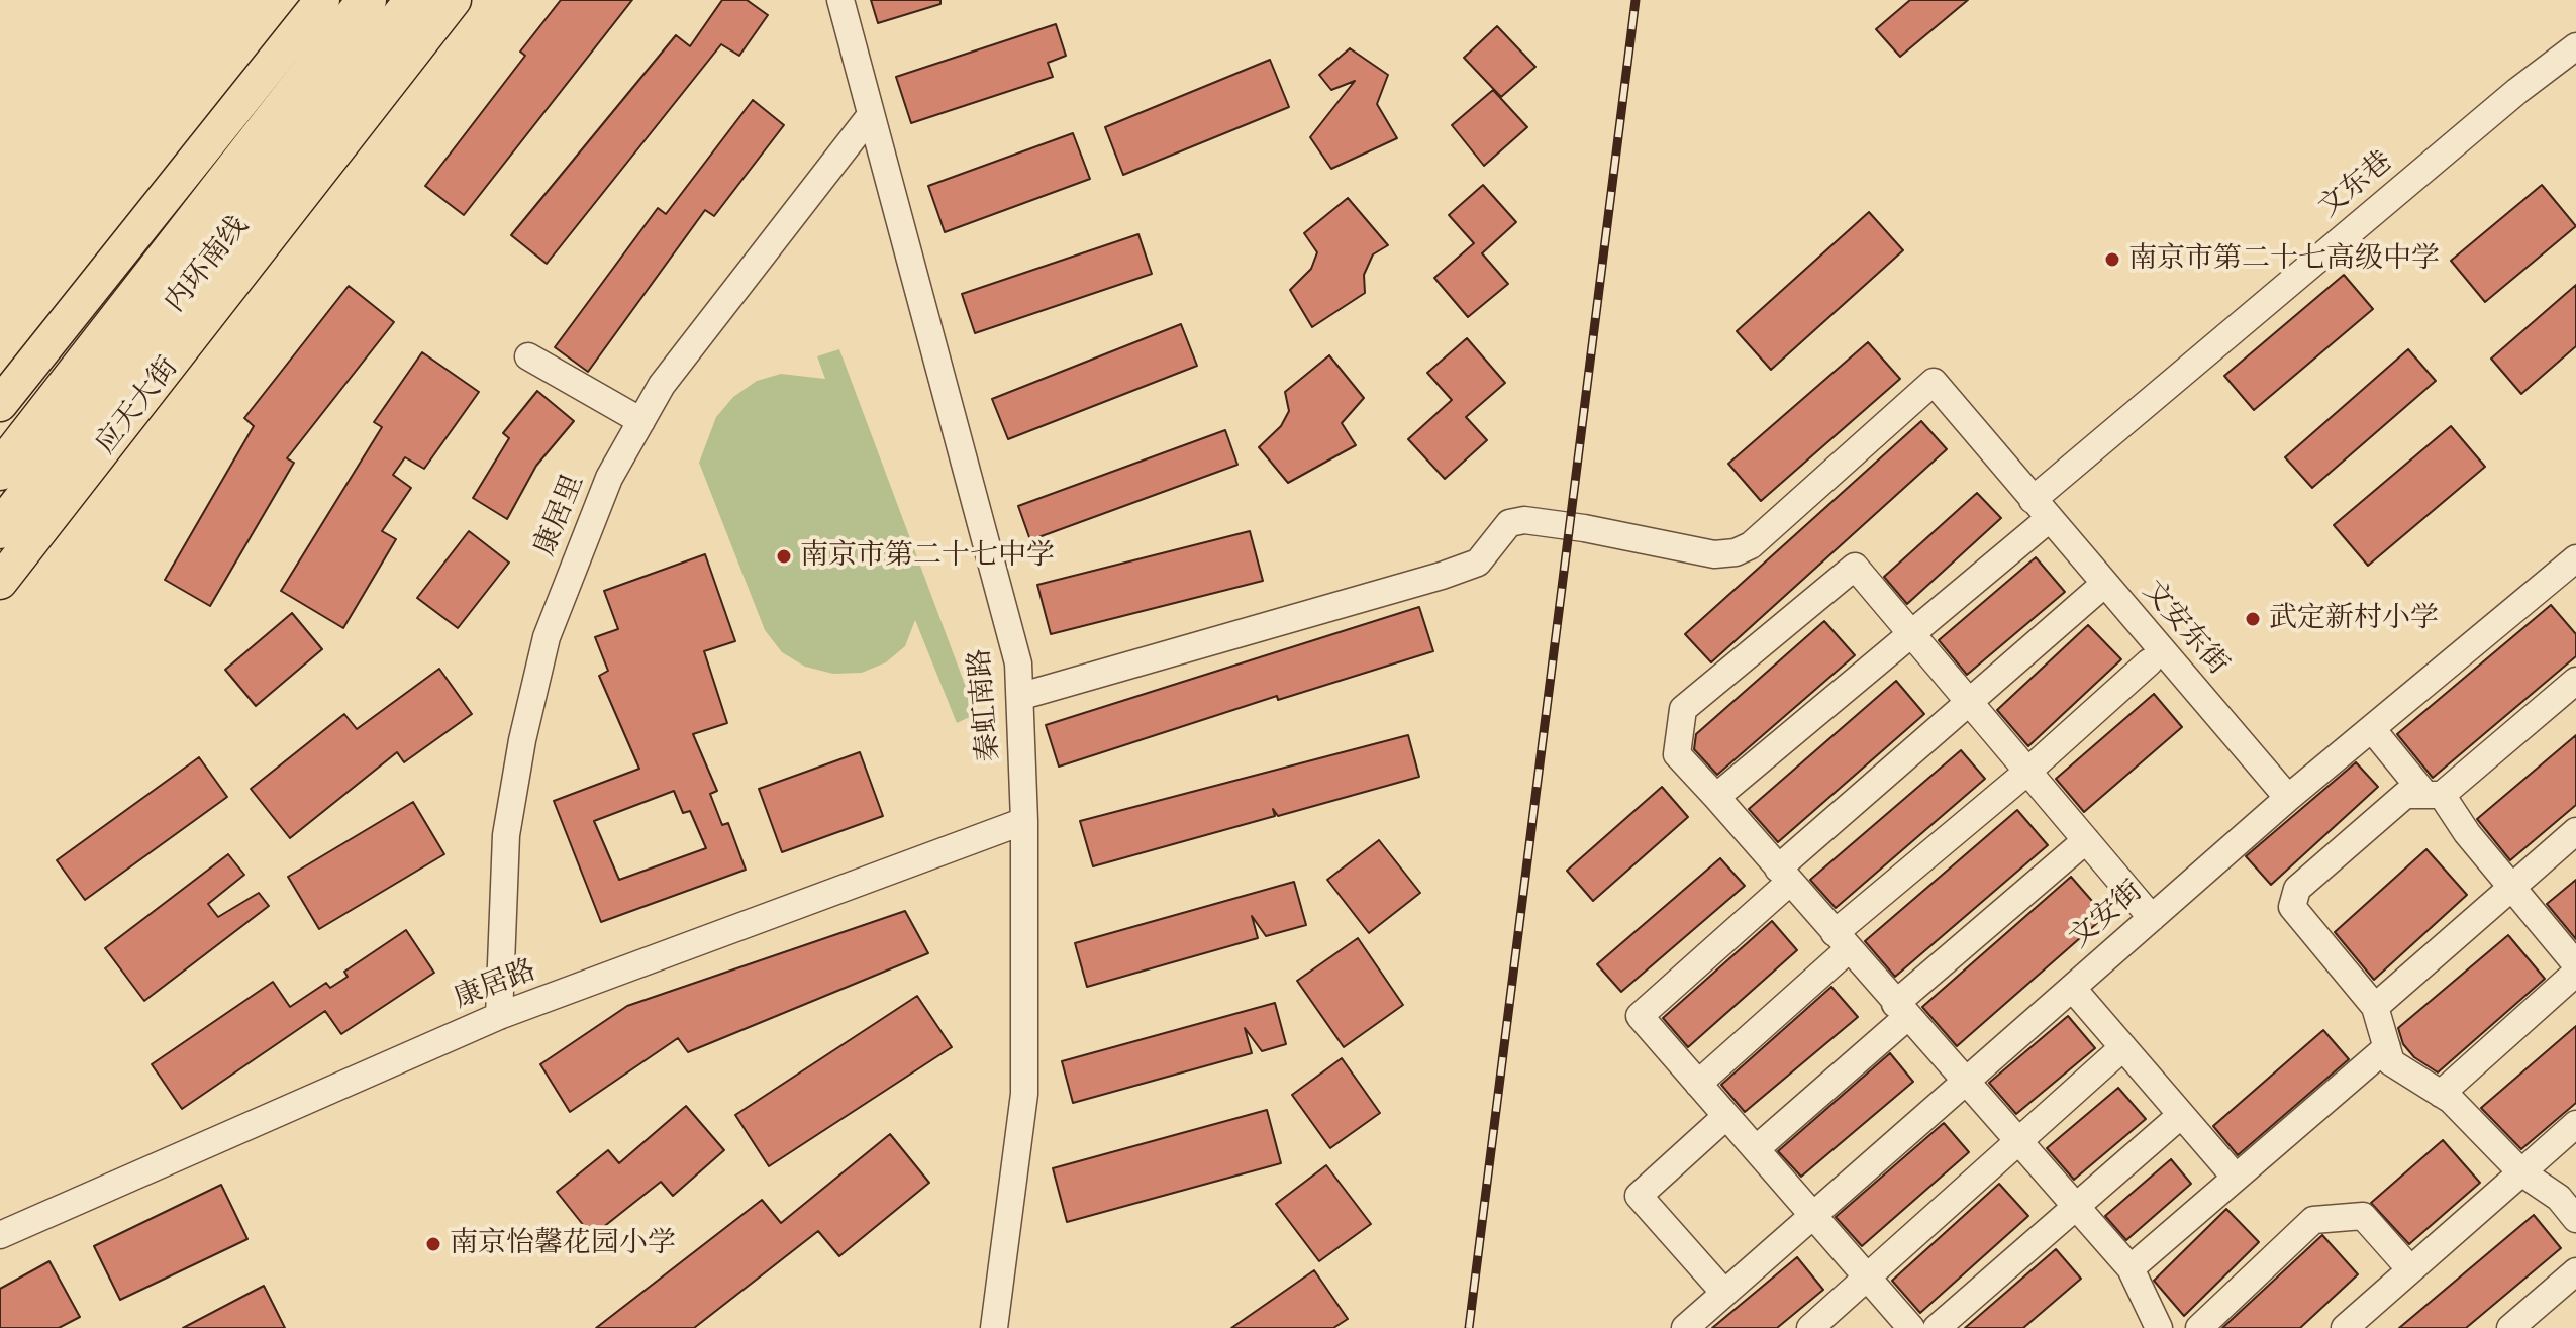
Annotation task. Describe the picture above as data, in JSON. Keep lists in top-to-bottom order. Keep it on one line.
{"streets":{"highway":["内环南线"],"main road":["应天大街"],"street":["文东巷","康居里","文安东街","秦虹南路","文安街","康居路"]},"crossings":[["文东巷","文安东街"],["康居里","秦虹南路"],["康居里","康居路"],["文安东街","秦虹南路"],["文安东街","文安街"],["秦虹南路","康居路"]],"places":["南京市第二十七高级中学","南京市第二十七中学","武定新村小学","南京怡馨花园小学"]}
